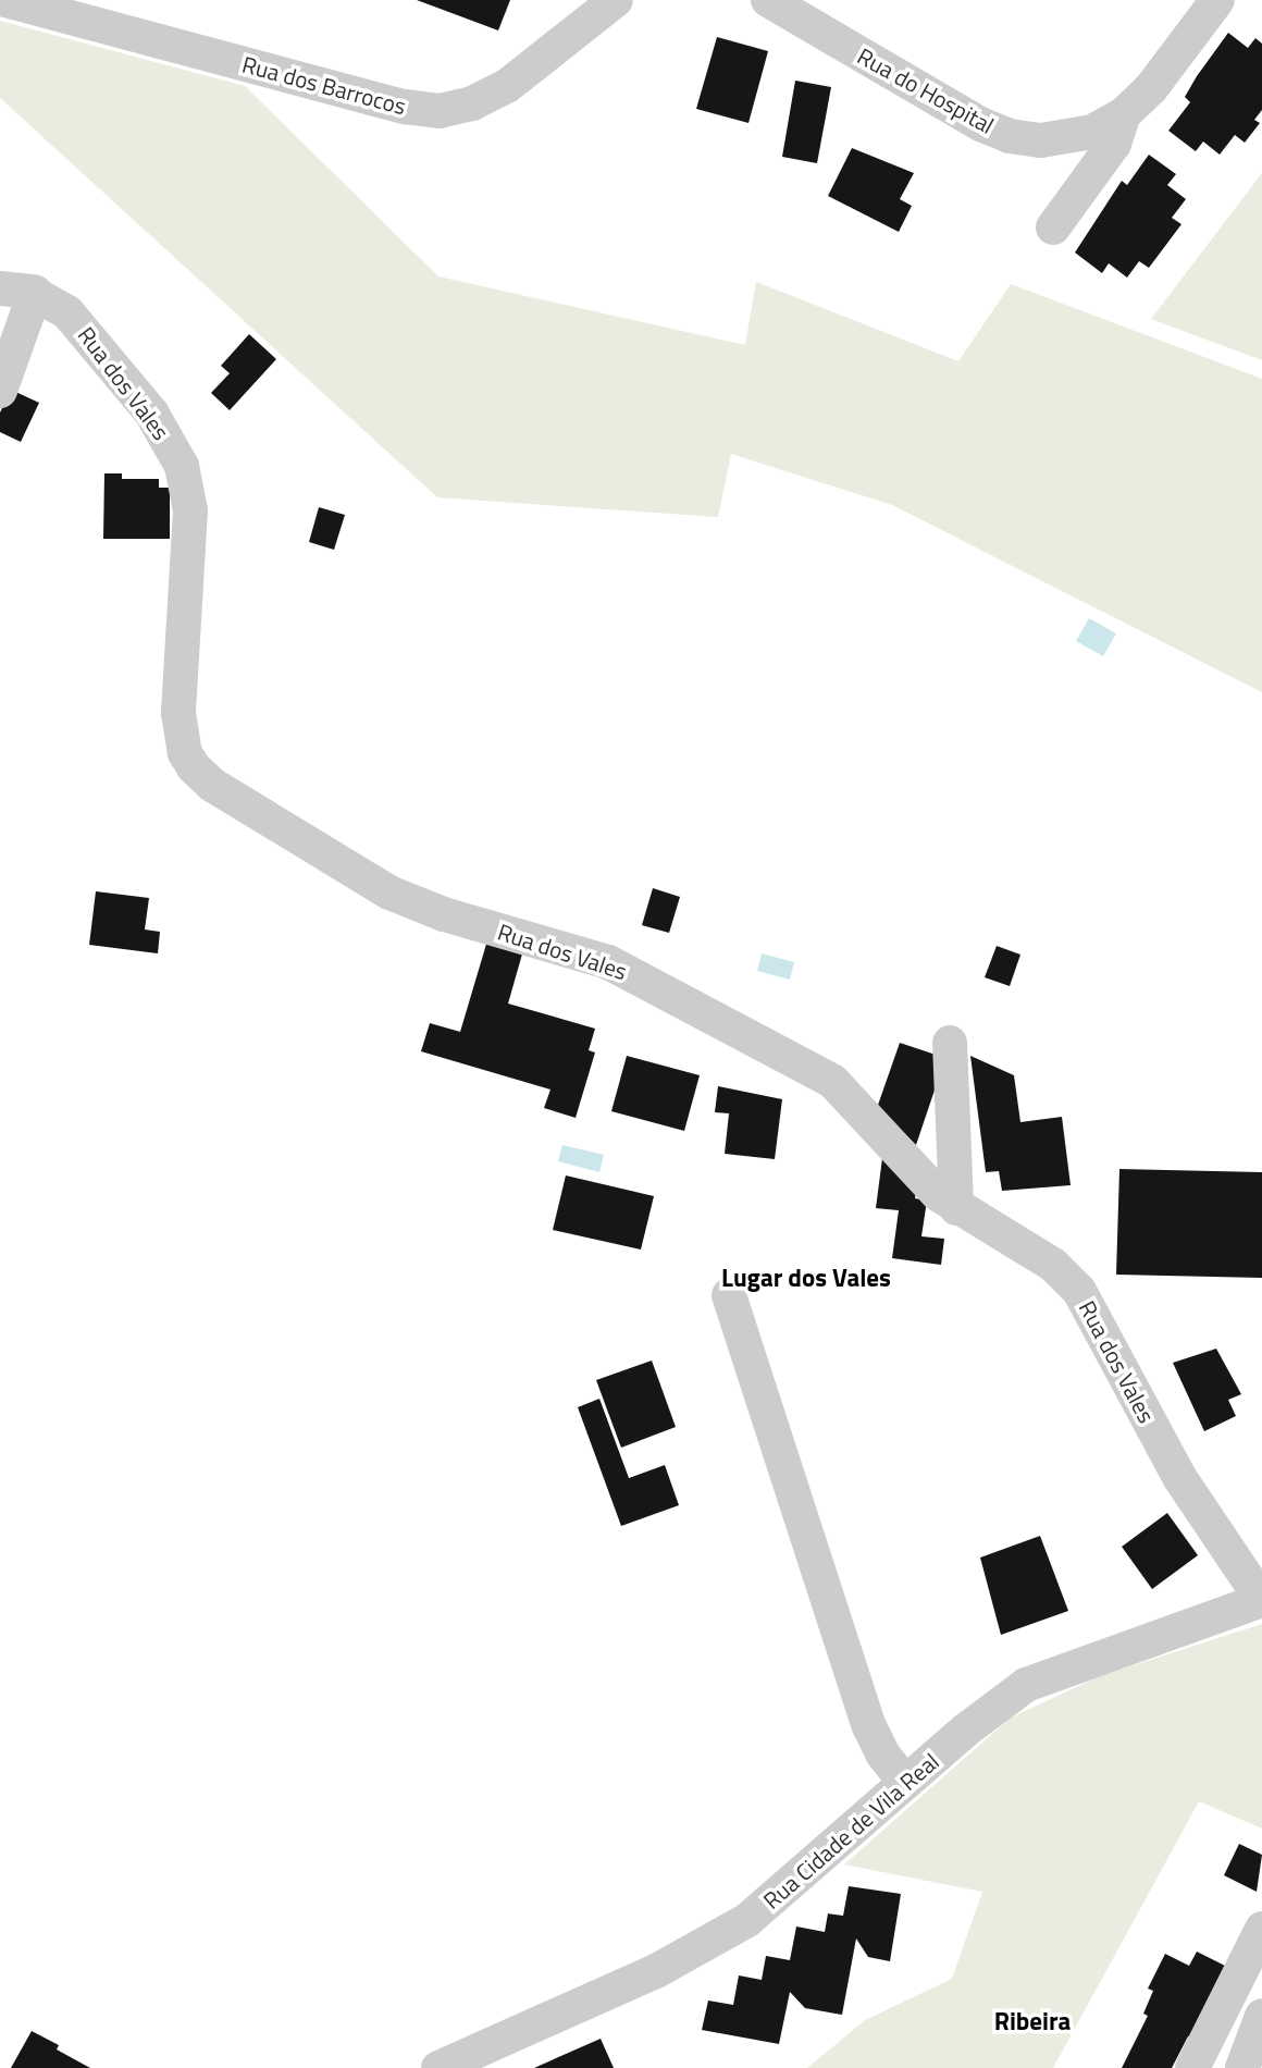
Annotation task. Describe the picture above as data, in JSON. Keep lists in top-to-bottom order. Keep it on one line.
{"streets":{"street":["Rua dos Barrocos","Rua do Hospital","Rua dos Vales","Rua Cidade de Vila Real"]},"crossings":[["Rua dos Vales","Rua Cidade de Vila Real"]],"districts":["Lugar dos Vales","Ribeira"]}
